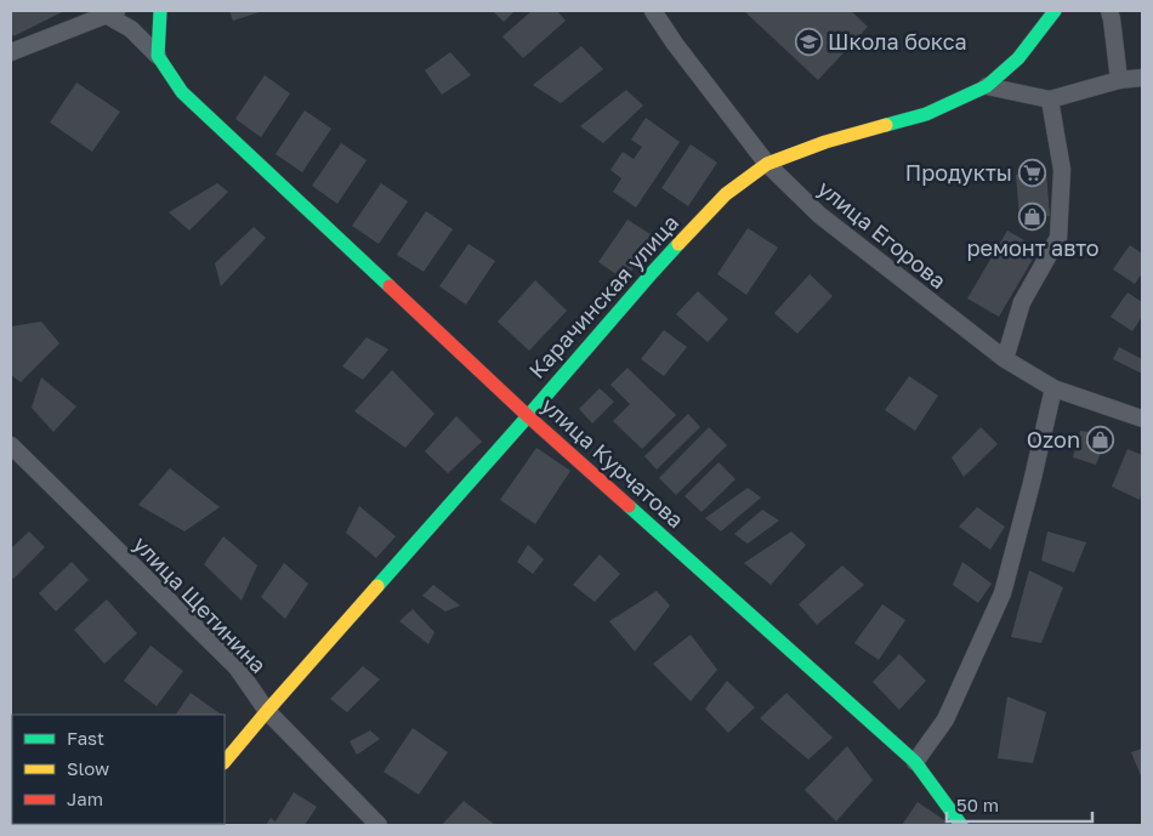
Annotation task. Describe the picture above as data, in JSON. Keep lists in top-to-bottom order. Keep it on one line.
{"streets":{"street":["улица Егорова","Карачинская улица","улица Курчатова","улица Щетинина"]},"crossings":[["улица Егорова","Карачинская улица"],["Карачинская улица","улица Курчатова"],["Карачинская улица","улица Щетинина"]],"places":{"school or university":["Школа бокса"],"supermarket":["Продукты"],"shop":["ремонт авто","Ozon"]},"legend":["Fast","Slow","Jam"],"scale_bar":"50 m"}
